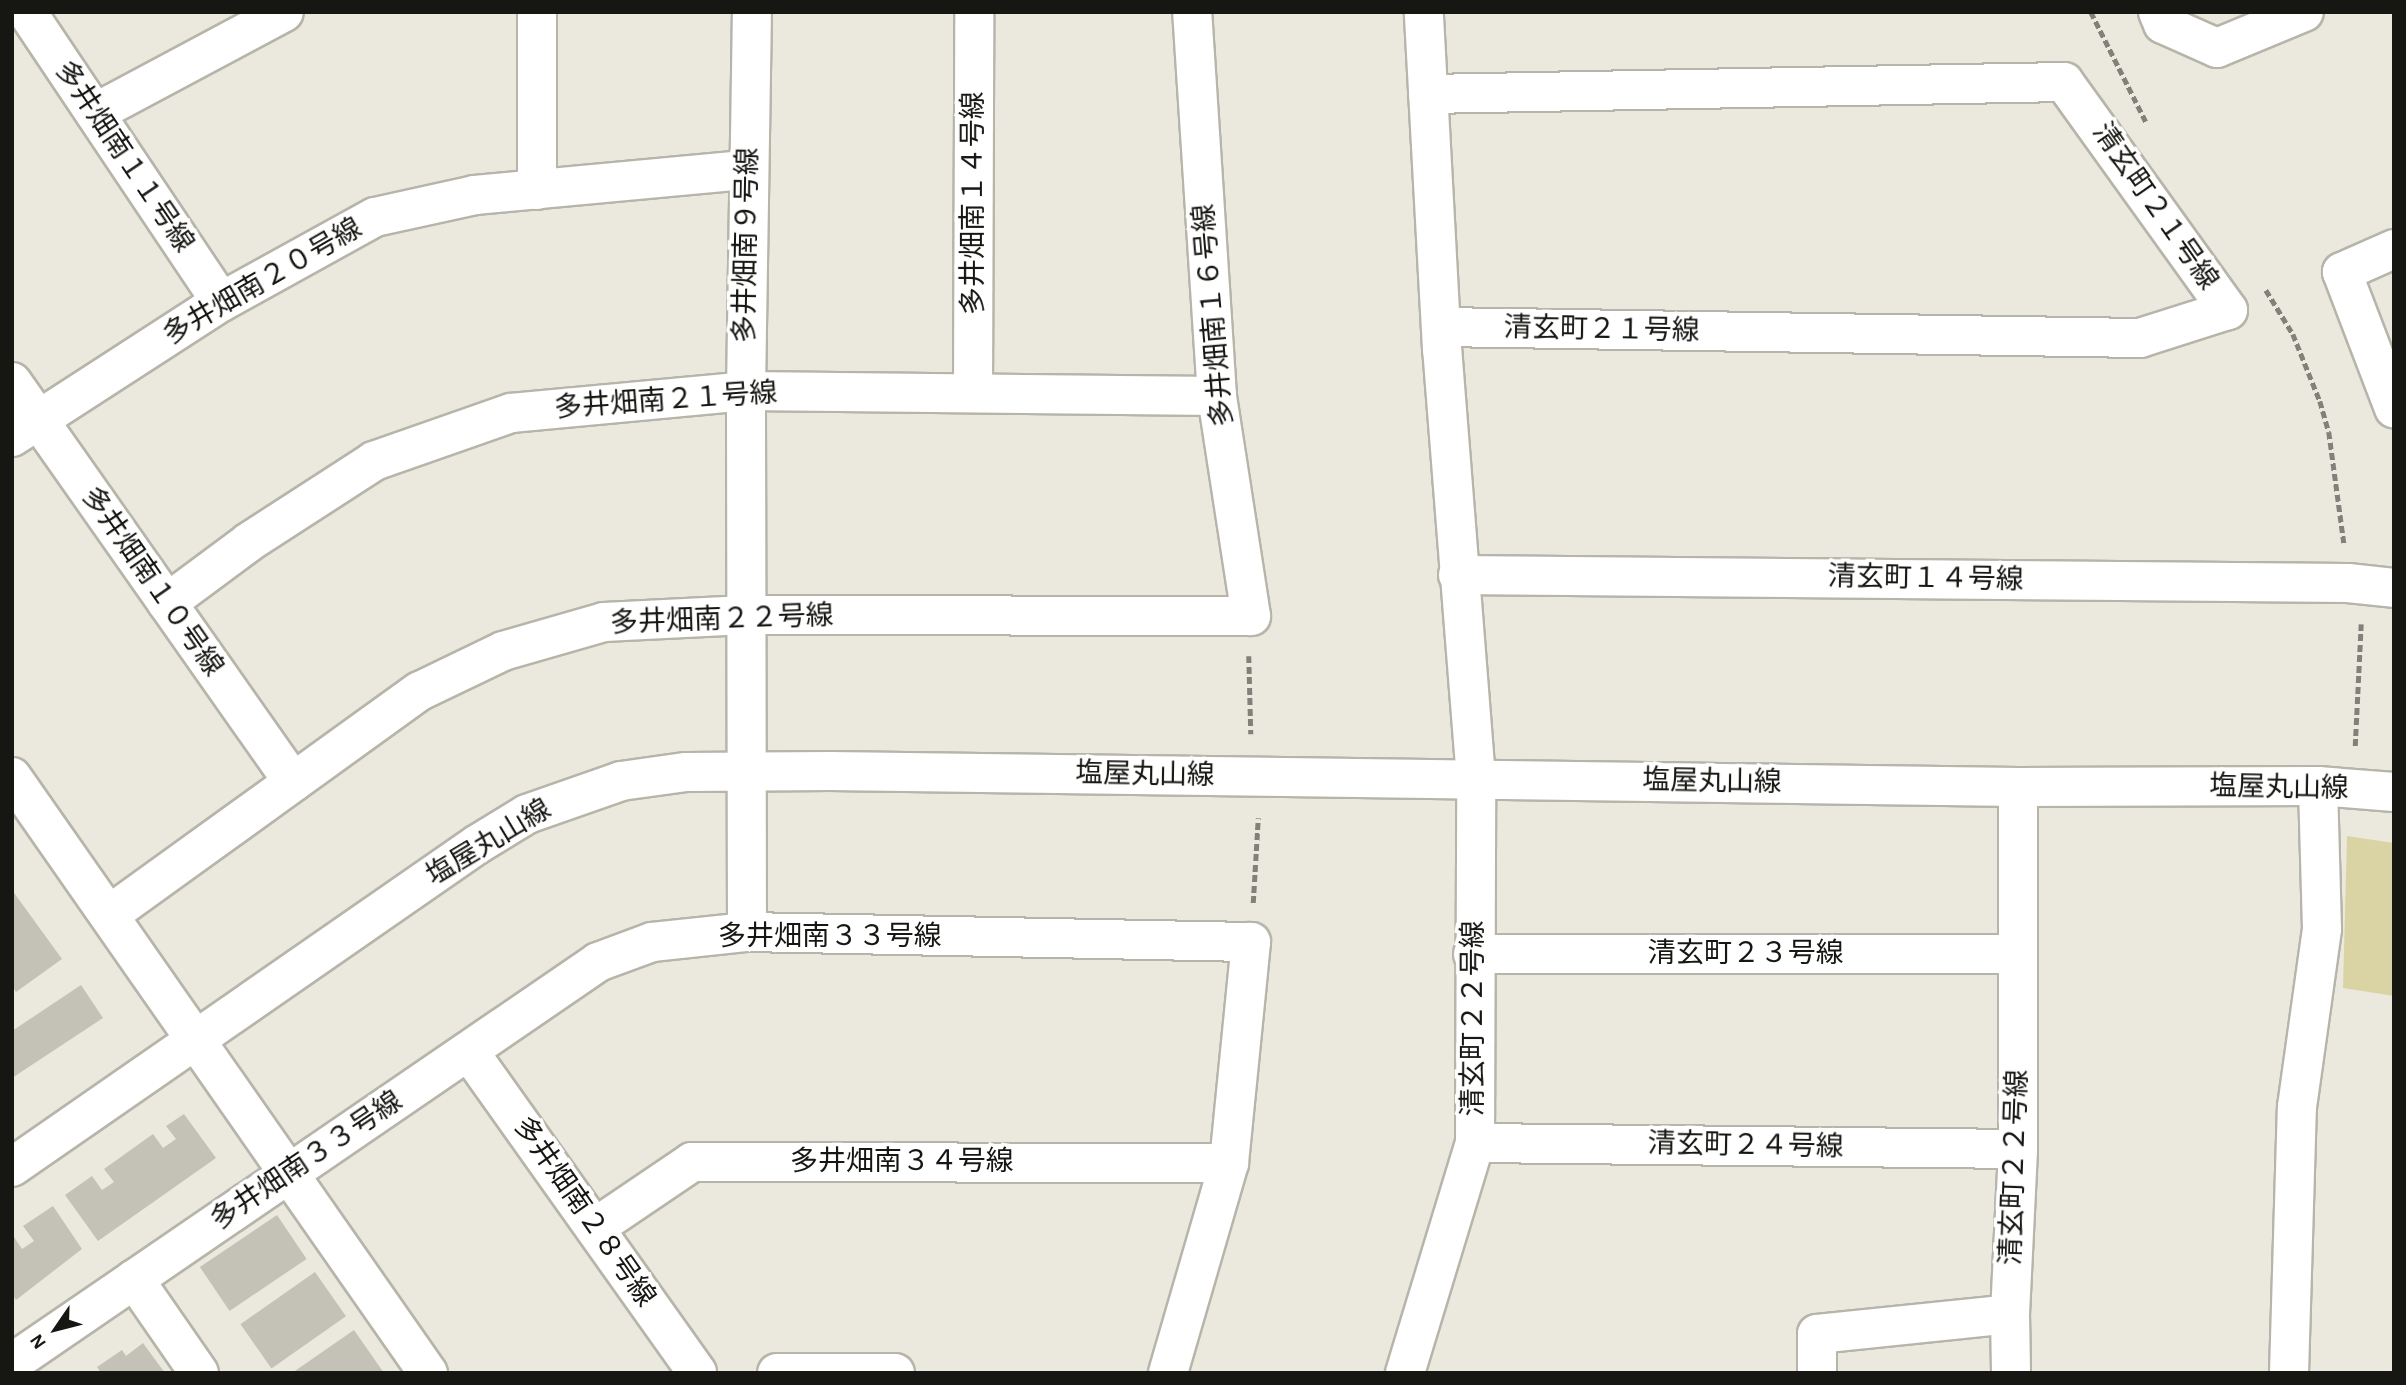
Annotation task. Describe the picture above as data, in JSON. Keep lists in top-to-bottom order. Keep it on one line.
{"streets":{"street":["多井畑南１１号線","多井畑南１４号線","清玄町２１号線","多井畑南９号線","多井畑南２０号線","多井畑南１６号線","多井畑南２１号線","清玄町１４号線","多井畑南１０号線","多井畑南２２号線","塩屋丸山線","多井畑南３３号線","清玄町２３号線","清玄町２２号線","清玄町２４号線","多井畑南３４号線","多井畑南２８号線"]},"crossings":[["多井畑南１１号線","多井畑南２０号線"],["多井畑南１４号線","多井畑南２１号線"],["清玄町２１号線","清玄町２２号線"],["多井畑南９号線","多井畑南２０号線"],["多井畑南９号線","多井畑南２１号線"],["多井畑南９号線","多井畑南２２号線"],["多井畑南９号線","塩屋丸山線"],["多井畑南９号線","多井畑南３３号線"],["多井畑南２０号線","多井畑南１０号線"],["多井畑南１６号線","多井畑南２１号線"],["多井畑南１６号線","多井畑南２２号線"],["多井畑南２１号線","多井畑南１０号線"],["清玄町１４号線","清玄町２２号線"],["多井畑南１０号線","多井畑南２２号線"],["塩屋丸山線","清玄町２２号線"],["多井畑南３３号線","多井畑南２８号線"],["清玄町２３号線","清玄町２２号線"],["清玄町２２号線","清玄町２４号線"],["多井畑南３４号線","多井畑南２８号線"]],"north":"bottom left"}
